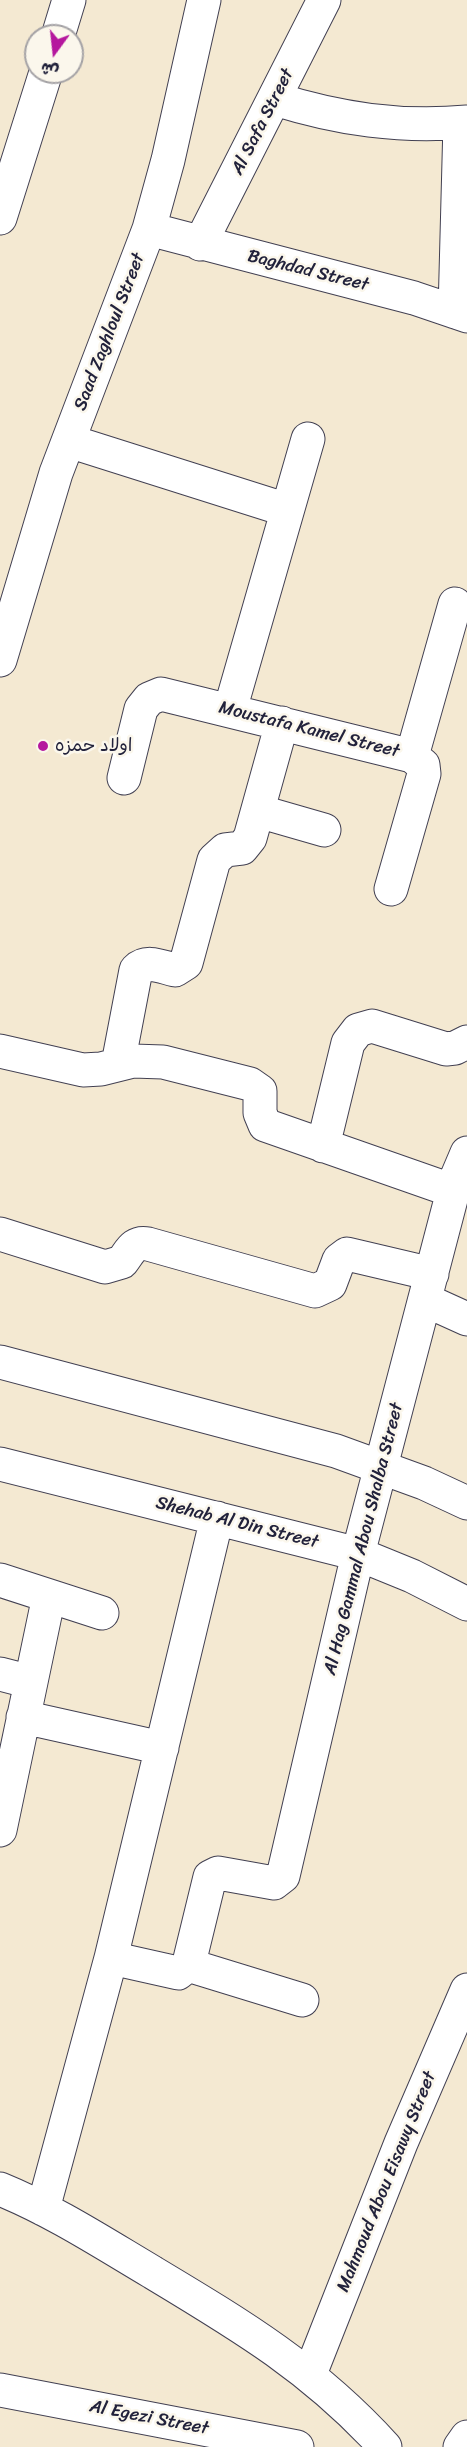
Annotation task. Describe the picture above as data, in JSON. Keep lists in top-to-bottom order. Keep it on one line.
{"streets":{"street":["Al Safa Street","Baghdad Street","Saad Zaghloul Street","Moustafa Kamel Street","Shehab Al Din Street","Al Hag Gammal Abou Shalba Street","Mahmoud Abou Eisawy Street","Al Egezi Street"]},"crossings":[["Al Safa Street","Baghdad Street"],["Baghdad Street","Saad Zaghloul Street"],["Shehab Al Din Street","Al Hag Gammal Abou Shalba Street"]],"places":["اولاد حمزه"],"north":"bottom"}
